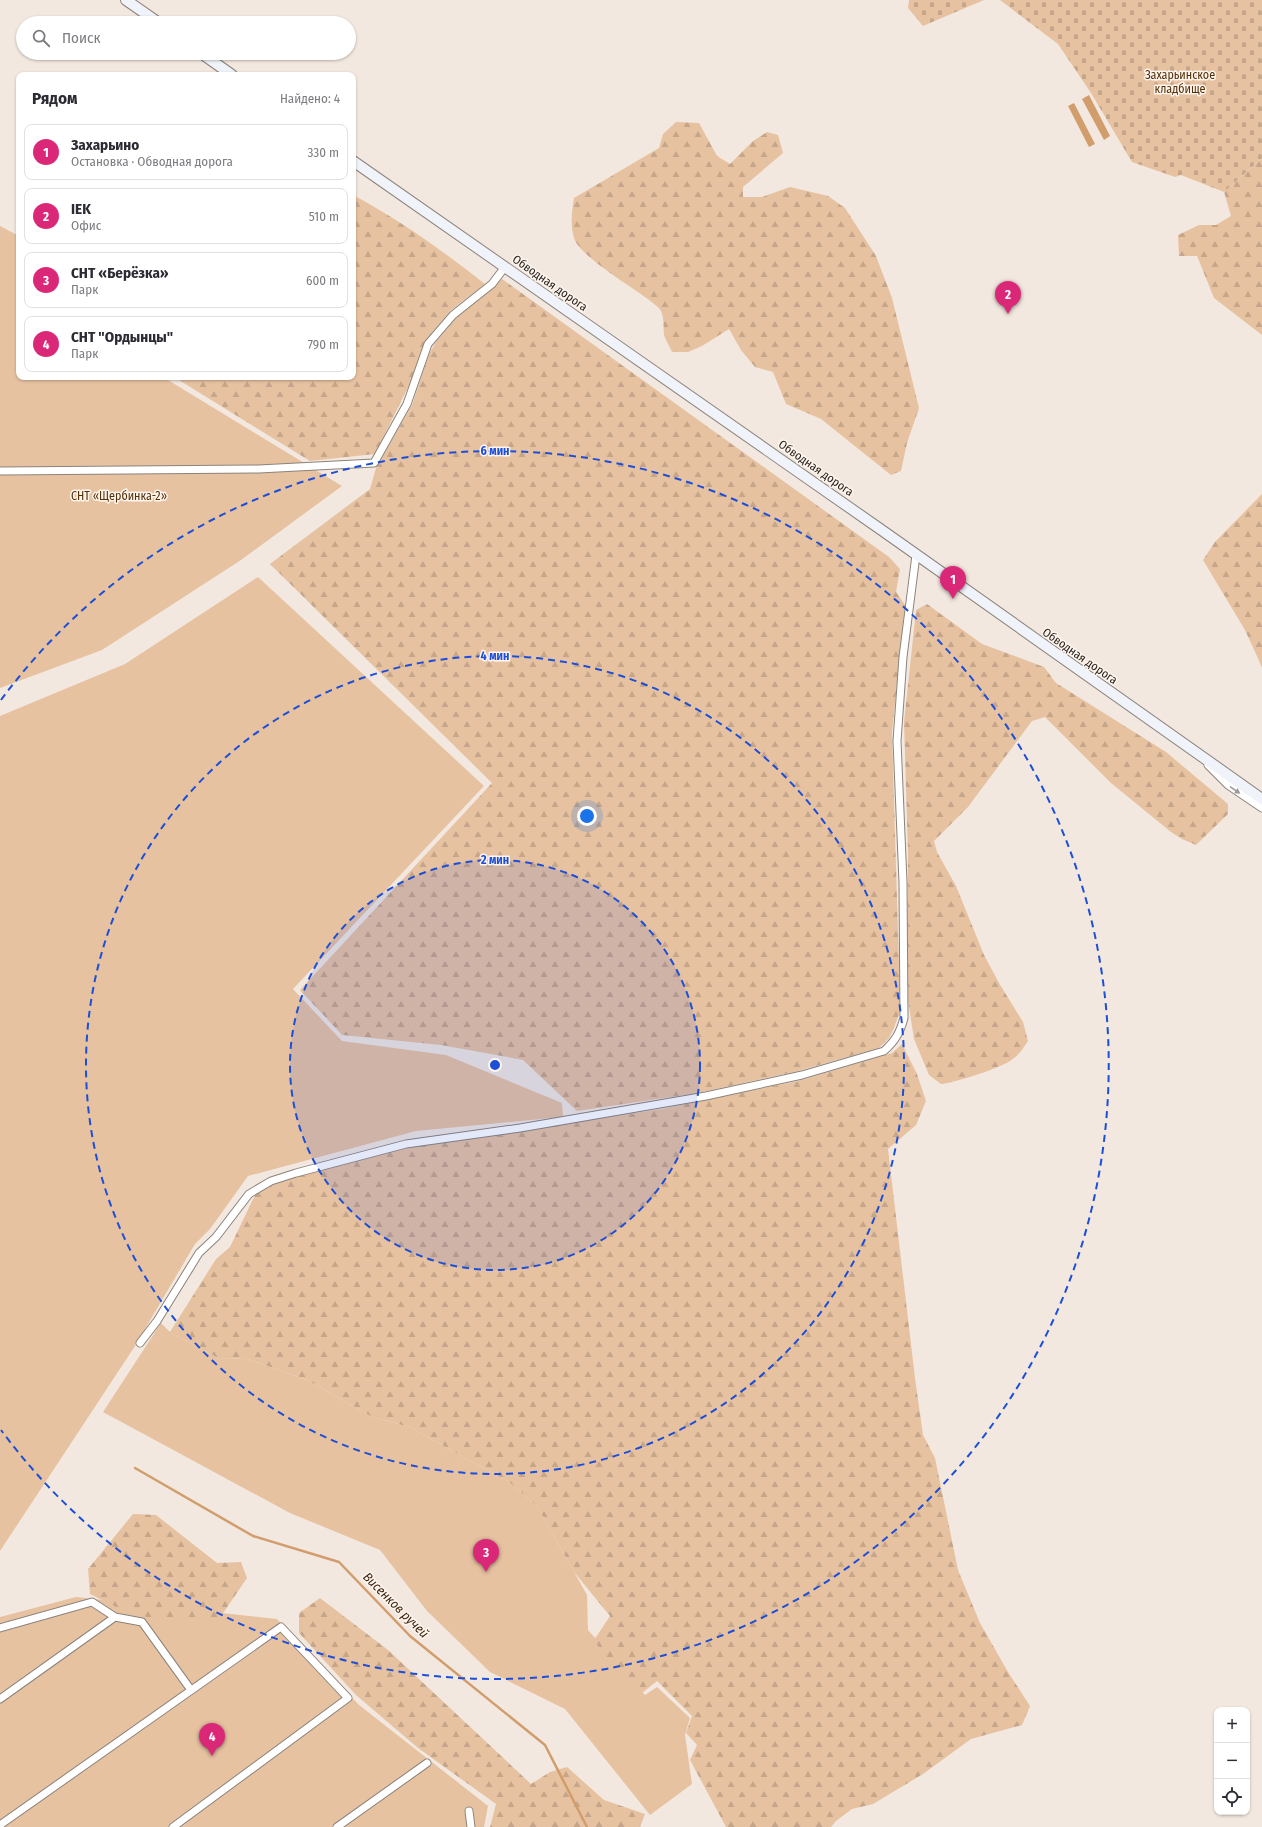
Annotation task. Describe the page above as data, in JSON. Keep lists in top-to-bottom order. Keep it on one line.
{"streets":{"main road":["Обводная дорога"]},"water":["Висенков ручей"],"parks":["Захарьинское кладбище","СНТ «Щербинка-2»"],"page":{"search":"Поиск","heading":["Рядом","Найдено: 4"],"list":[{"mark":"1","name":"Захарьино","note":"Остановка · Обводная дорога","value":"330 m"},{"mark":"2","name":"IEK","note":"Офис","value":"510 m"},{"mark":"3","name":"СНТ «Берёзка»","note":"Парк","value":"600 m"},{"mark":"4","name":"СНТ \"Ордынцы\"","note":"Парк","value":"790 m"}],"pins":["2","1","3","4"],"map_buttons":["+","−"]},"rings":["6 мин","4 мин","2 мин"]}
